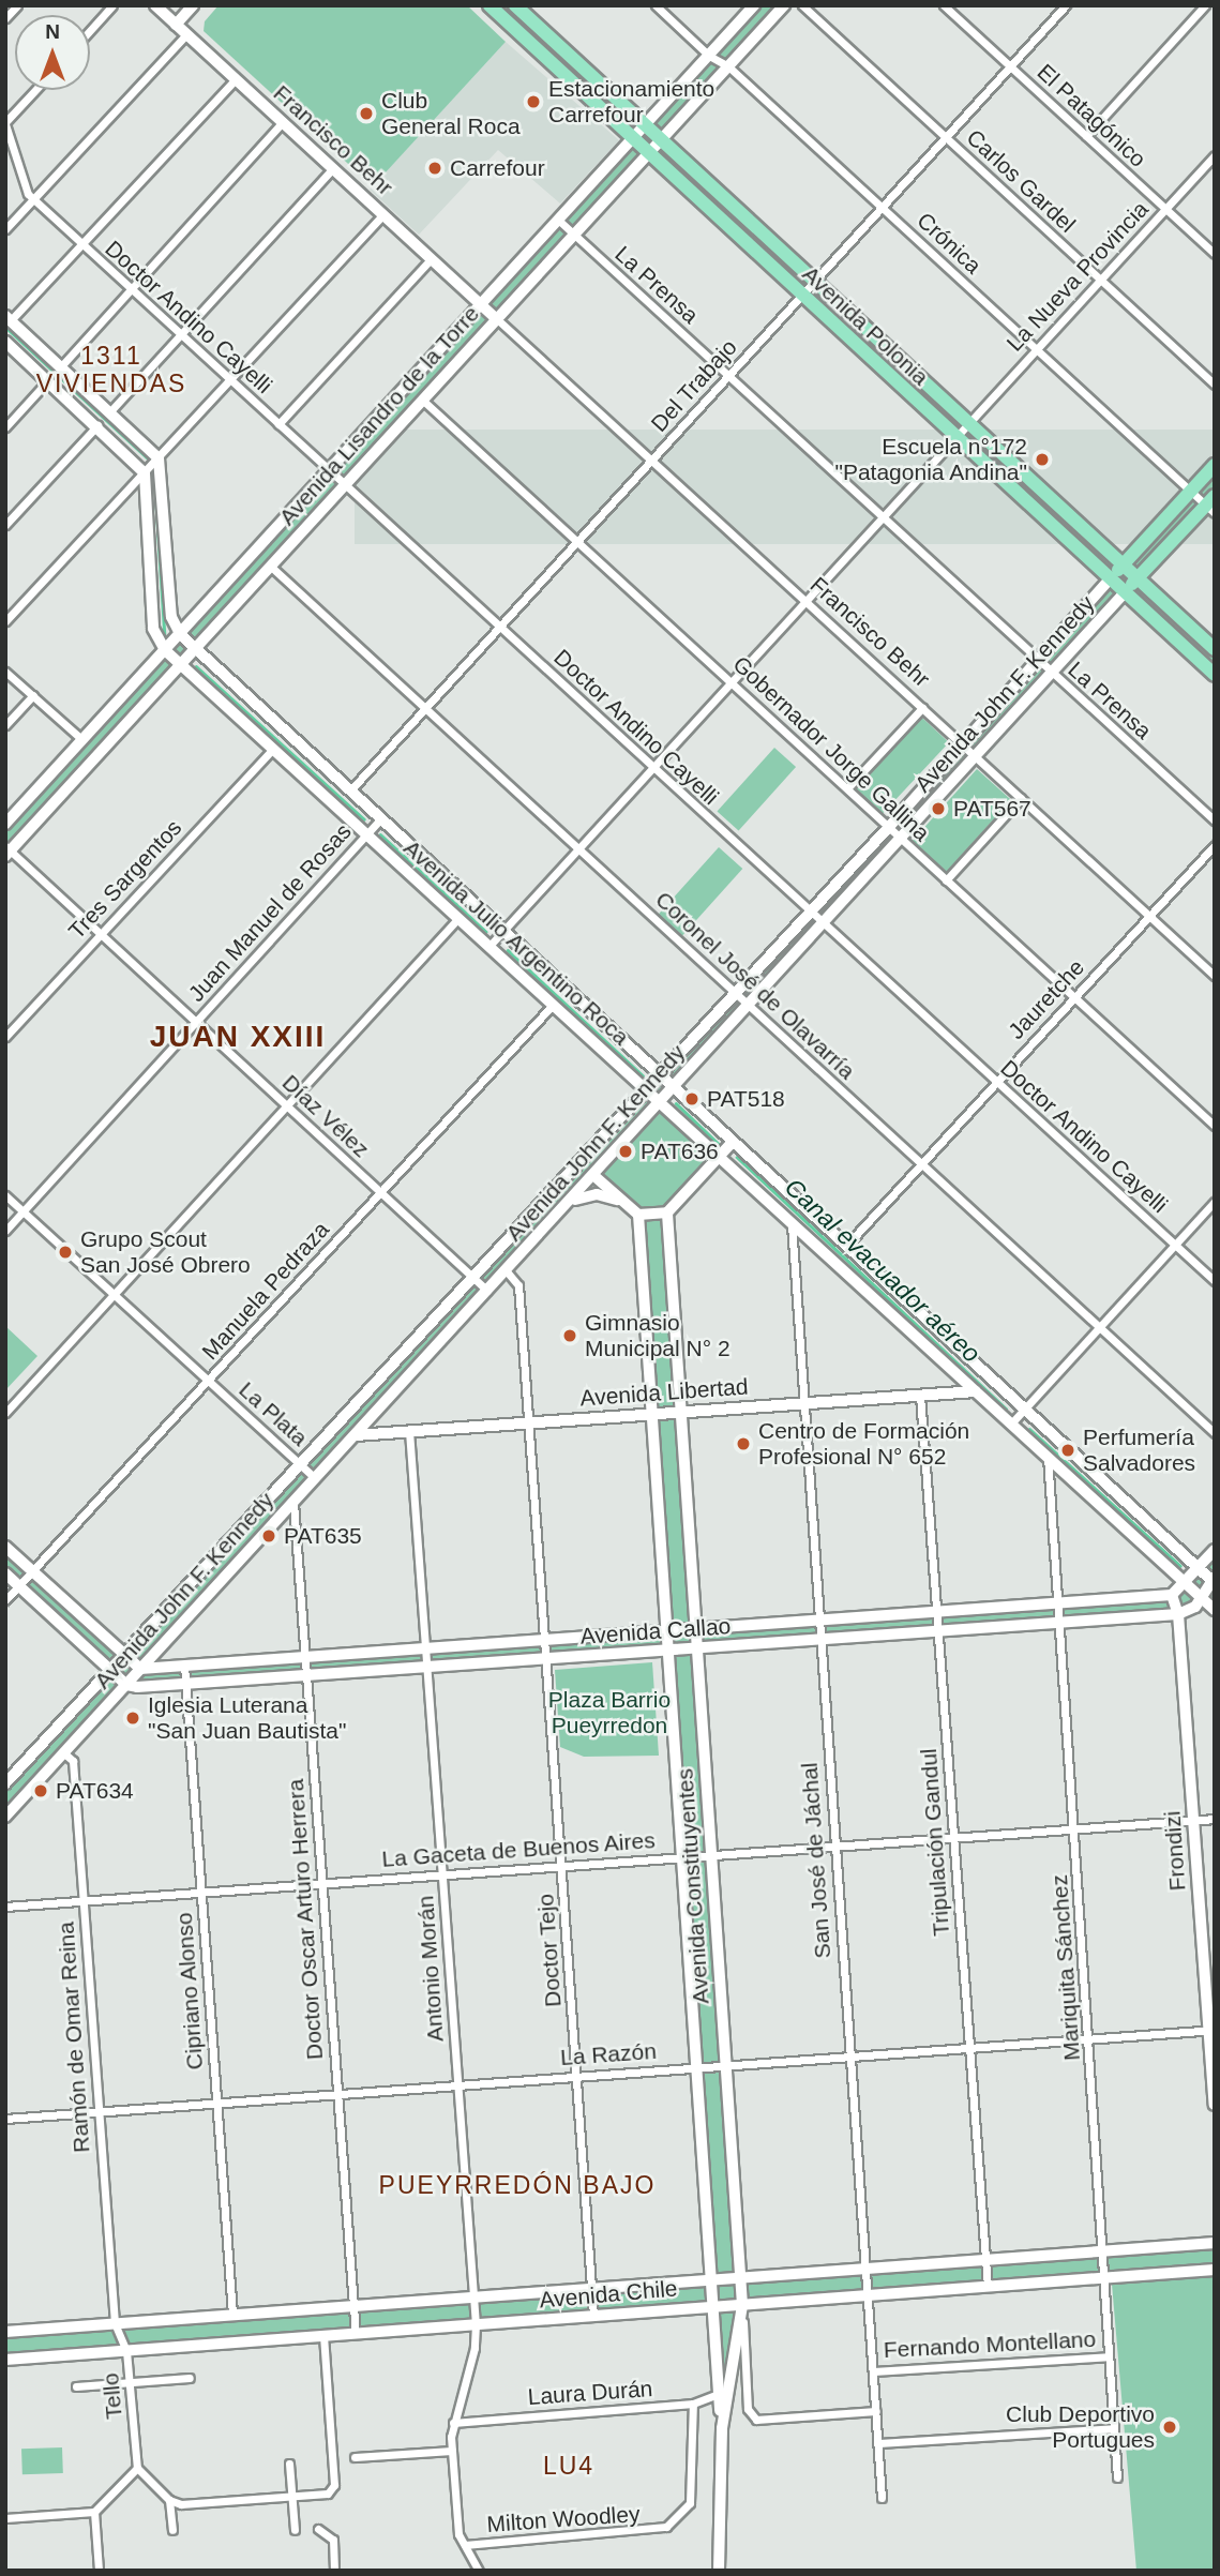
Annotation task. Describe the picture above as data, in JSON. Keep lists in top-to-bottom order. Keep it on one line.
{"streets":{"main road":["Avenida Polonia","Avenida Lisandro de la Torre","Avenida John F. Kennedy","Avenida Julio Argentino Roca","Avenida Callao","Avenida Constituyentes","Avenida Chile"],"street":["El Patagónico","Francisco Behr","Carlos Gardel","Crónica","La Nueva Provincia","La Prensa","Doctor Andino Cayelli","Del Trabajo","Gobernador Jorge Gallina","Tres Sargentos","Juan Manuel de Rosas","Coronel José de Olavarría","Jauretche","Díaz Vélez","Manuela Pedraza","Avenida Libertad","La Plata","Tripulación Gandul","La Gaceta de Buenos Aires","Frondizi","San José de Jáchal","Doctor Oscar Arturo Herrera","Doctor Tejo","Mariquita Sánchez","Antonio Morán","Cipriano Alonso","Ramón de Omar Reina","La Razón","Fernando Montellano","Laura Durán","Tello","Milton Woodley"]},"crossings":[["El Patagónico","La Nueva Provincia"],["El Patagónico","Del Trabajo"],["Francisco Behr","Del Trabajo"],["Francisco Behr","Avenida Lisandro de la Torre"],["Francisco Behr","Avenida John F. Kennedy"],["Francisco Behr","Jauretche"],["Carlos Gardel","La Nueva Provincia"],["Carlos Gardel","Del Trabajo"],["Crónica","La Nueva Provincia"],["Crónica","Del Trabajo"],["Crónica","Avenida Lisandro de la Torre"],["Crónica","Avenida John F. Kennedy"],["La Nueva Provincia","Avenida Polonia"],["La Prensa","Del Trabajo"],["La Prensa","Avenida Lisandro de la Torre"],["La Prensa","Avenida John F. Kennedy"],["Doctor Andino Cayelli","Del Trabajo"],["Doctor Andino Cayelli","Avenida Lisandro de la Torre"],["Doctor Andino Cayelli","Avenida John F. Kennedy"],["Doctor Andino Cayelli","Jauretche"],["Avenida Polonia","Del Trabajo"],["Avenida Polonia","Avenida Lisandro de la Torre"],["Avenida Polonia","Avenida John F. Kennedy"],["Del Trabajo","Gobernador Jorge Gallina"],["Del Trabajo","Avenida Julio Argentino Roca"],["Del Trabajo","Coronel José de Olavarría"],["Avenida Lisandro de la Torre","Gobernador Jorge Gallina"],["Avenida Lisandro de la Torre","Avenida Julio Argentino Roca"],["Avenida Lisandro de la Torre","Coronel José de Olavarría"],["Avenida Lisandro de la Torre","Díaz Vélez"],["Avenida John F. Kennedy","Gobernador Jorge Gallina"],["Avenida John F. Kennedy","Avenida Julio Argentino Roca"],["Avenida John F. Kennedy","Coronel José de Olavarría"],["Avenida John F. Kennedy","Díaz Vélez"],["Avenida John F. Kennedy","Avenida Libertad"],["Avenida John F. Kennedy","La Plata"],["Avenida John F. Kennedy","Avenida Callao"],["Avenida John F. Kennedy","Doctor Oscar Arturo Herrera"],["Avenida John F. Kennedy","Doctor Tejo"],["Avenida John F. Kennedy","Ramón de Omar Reina"],["Gobernador Jorge Gallina","Jauretche"],["Tres Sargentos","Avenida Julio Argentino Roca"],["Tres Sargentos","Díaz Vélez"],["Juan Manuel de Rosas","Avenida Julio Argentino Roca"],["Juan Manuel de Rosas","Díaz Vélez"],["Juan Manuel de Rosas","La Plata"],["Avenida Julio Argentino Roca","Jauretche"],["Avenida Julio Argentino Roca","Manuela Pedraza"],["Avenida Julio Argentino Roca","Avenida Libertad"],["Avenida Julio Argentino Roca","San José de Jáchal"],["Avenida Julio Argentino Roca","Mariquita Sánchez"],["Coronel José de Olavarría","Jauretche"],["Díaz Vélez","Manuela Pedraza"],["Manuela Pedraza","La Plata"],["Avenida Libertad","Tripulación Gandul"],["Avenida Libertad","San José de Jáchal"],["Avenida Libertad","Avenida Constituyentes"],["Avenida Libertad","Doctor Tejo"],["Avenida Libertad","Antonio Morán"],["Avenida Callao","Tripulación Gandul"],["Avenida Callao","Frondizi"],["Avenida Callao","San José de Jáchal"],["Avenida Callao","Avenida Constituyentes"],["Avenida Callao","Doctor Oscar Arturo Herrera"],["Avenida Callao","Doctor Tejo"],["Avenida Callao","Mariquita Sánchez"],["Avenida Callao","Antonio Morán"],["Avenida Callao","Cipriano Alonso"],["Tripulación Gandul","La Gaceta de Buenos Aires"],["Tripulación Gandul","La Razón"],["Tripulación Gandul","Avenida Chile"],["La Gaceta de Buenos Aires","Frondizi"],["La Gaceta de Buenos Aires","San José de Jáchal"],["La Gaceta de Buenos Aires","Avenida Constituyentes"],["La Gaceta de Buenos Aires","Doctor Oscar Arturo Herrera"],["La Gaceta de Buenos Aires","Doctor Tejo"],["La Gaceta de Buenos Aires","Mariquita Sánchez"],["La Gaceta de Buenos Aires","Antonio Morán"],["La Gaceta de Buenos Aires","Cipriano Alonso"],["La Gaceta de Buenos Aires","Ramón de Omar Reina"],["Frondizi","La Razón"],["San José de Jáchal","La Razón"],["San José de Jáchal","Avenida Chile"],["San José de Jáchal","Fernando Montellano"],["Avenida Constituyentes","La Razón"],["Avenida Constituyentes","Avenida Chile"],["Avenida Constituyentes","Laura Durán"],["Doctor Oscar Arturo Herrera","La Razón"],["Doctor Oscar Arturo Herrera","Avenida Chile"],["Doctor Tejo","La Razón"],["Doctor Tejo","Avenida Chile"],["Mariquita Sánchez","La Razón"],["Mariquita Sánchez","Avenida Chile"],["Mariquita Sánchez","Fernando Montellano"],["Antonio Morán","La Razón"],["Antonio Morán","Avenida Chile"],["Antonio Morán","Laura Durán"],["Antonio Morán","Milton Woodley"],["Cipriano Alonso","La Razón"],["Cipriano Alonso","Avenida Chile"],["Ramón de Omar Reina","La Razón"],["Ramón de Omar Reina","Avenida Chile"],["Ramón de Omar Reina","Tello"],["Avenida Chile","Tello"],["Laura Durán","Milton Woodley"]],"districts":["1311 VIVIENDAS","JUAN XXIII","PUEYRREDÓN BAJO","LU4"],"water":["Canal evacuador aéreo"],"parks":["Plaza Barrio Pueyrredon"],"places":["Estacionamiento Carrefour","Club General Roca","Carrefour","Escuela n°172 \"Patagonia Andina\"","PAT567","PAT518","PAT636","Grupo Scout San José Obrero","Gimnasio Municipal N° 2","Centro de Formación Profesional N° 652","Perfumería Salvadores","PAT635","Iglesia Luterana \"San Juan Bautista\"","PAT634","Club Deportivo Portugues"],"north":"top"}
